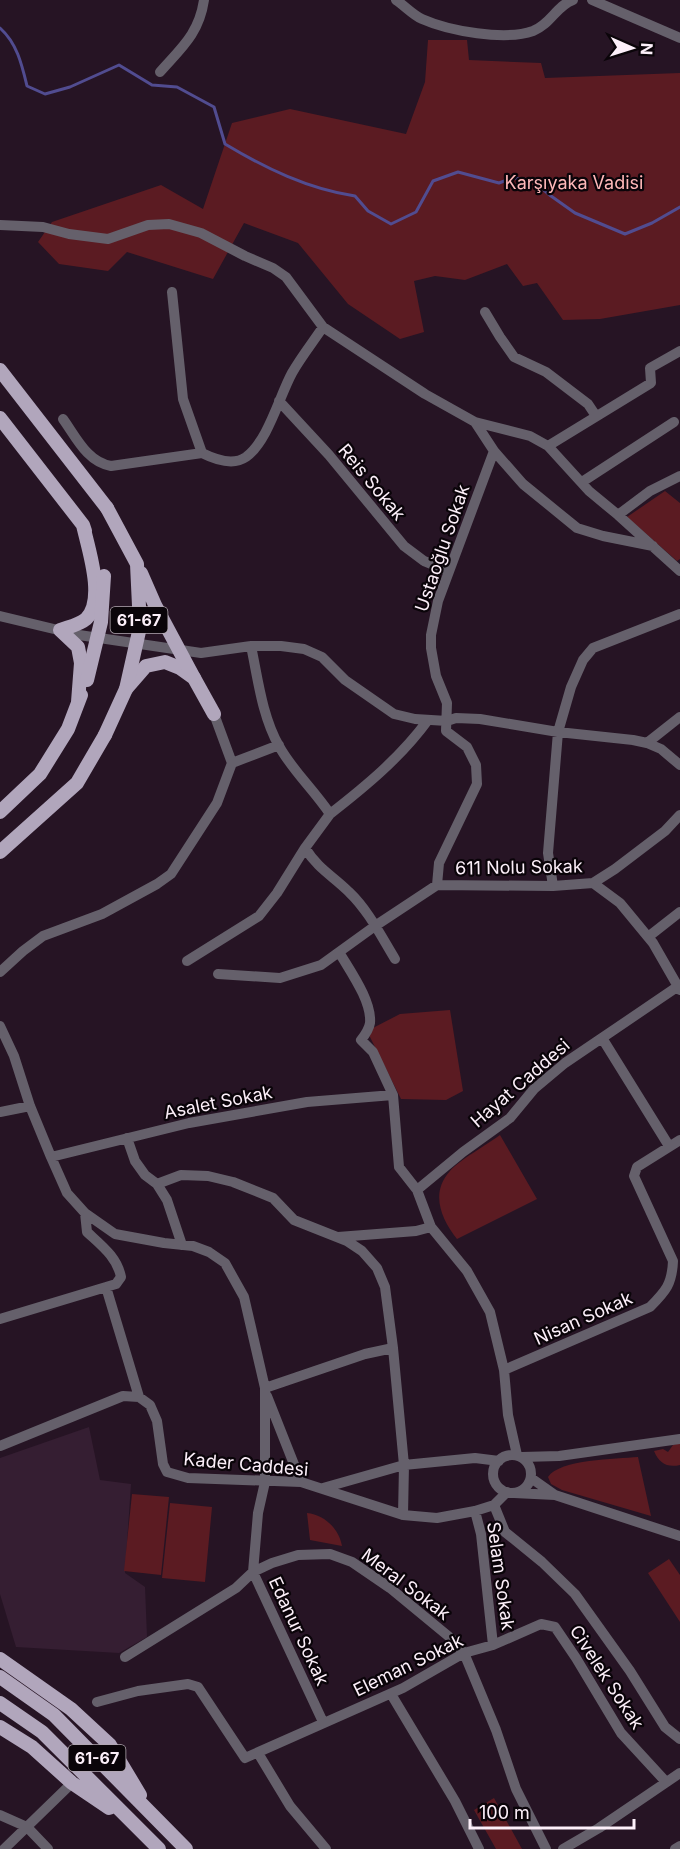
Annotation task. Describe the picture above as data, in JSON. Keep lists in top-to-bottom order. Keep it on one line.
{"streets":{"main road":["61-67"],"street":["Reis Sokak","Ustaoğlu Sokak","611 Nolu Sokak","Hayat Caddesi","Asalet Sokak","Nisan Sokak","Kader Caddesi","Selam Sokak","Meral Sokak","Edanur Sokak","Eleman Sokak","Civelek Sokak"]},"crossings":[["Reis Sokak","Ustaoğlu Sokak"],["Ustaoğlu Sokak","611 Nolu Sokak"],["Kader Caddesi","Selam Sokak"],["Kader Caddesi","Edanur Sokak"],["Selam Sokak","Eleman Sokak"],["Meral Sokak","Edanur Sokak"],["Meral Sokak","Eleman Sokak"],["Edanur Sokak","Eleman Sokak"],["Eleman Sokak","Civelek Sokak"]],"parks":["Karşıyaka Vadisi"],"scale_bar":"100 m","north":"right"}
